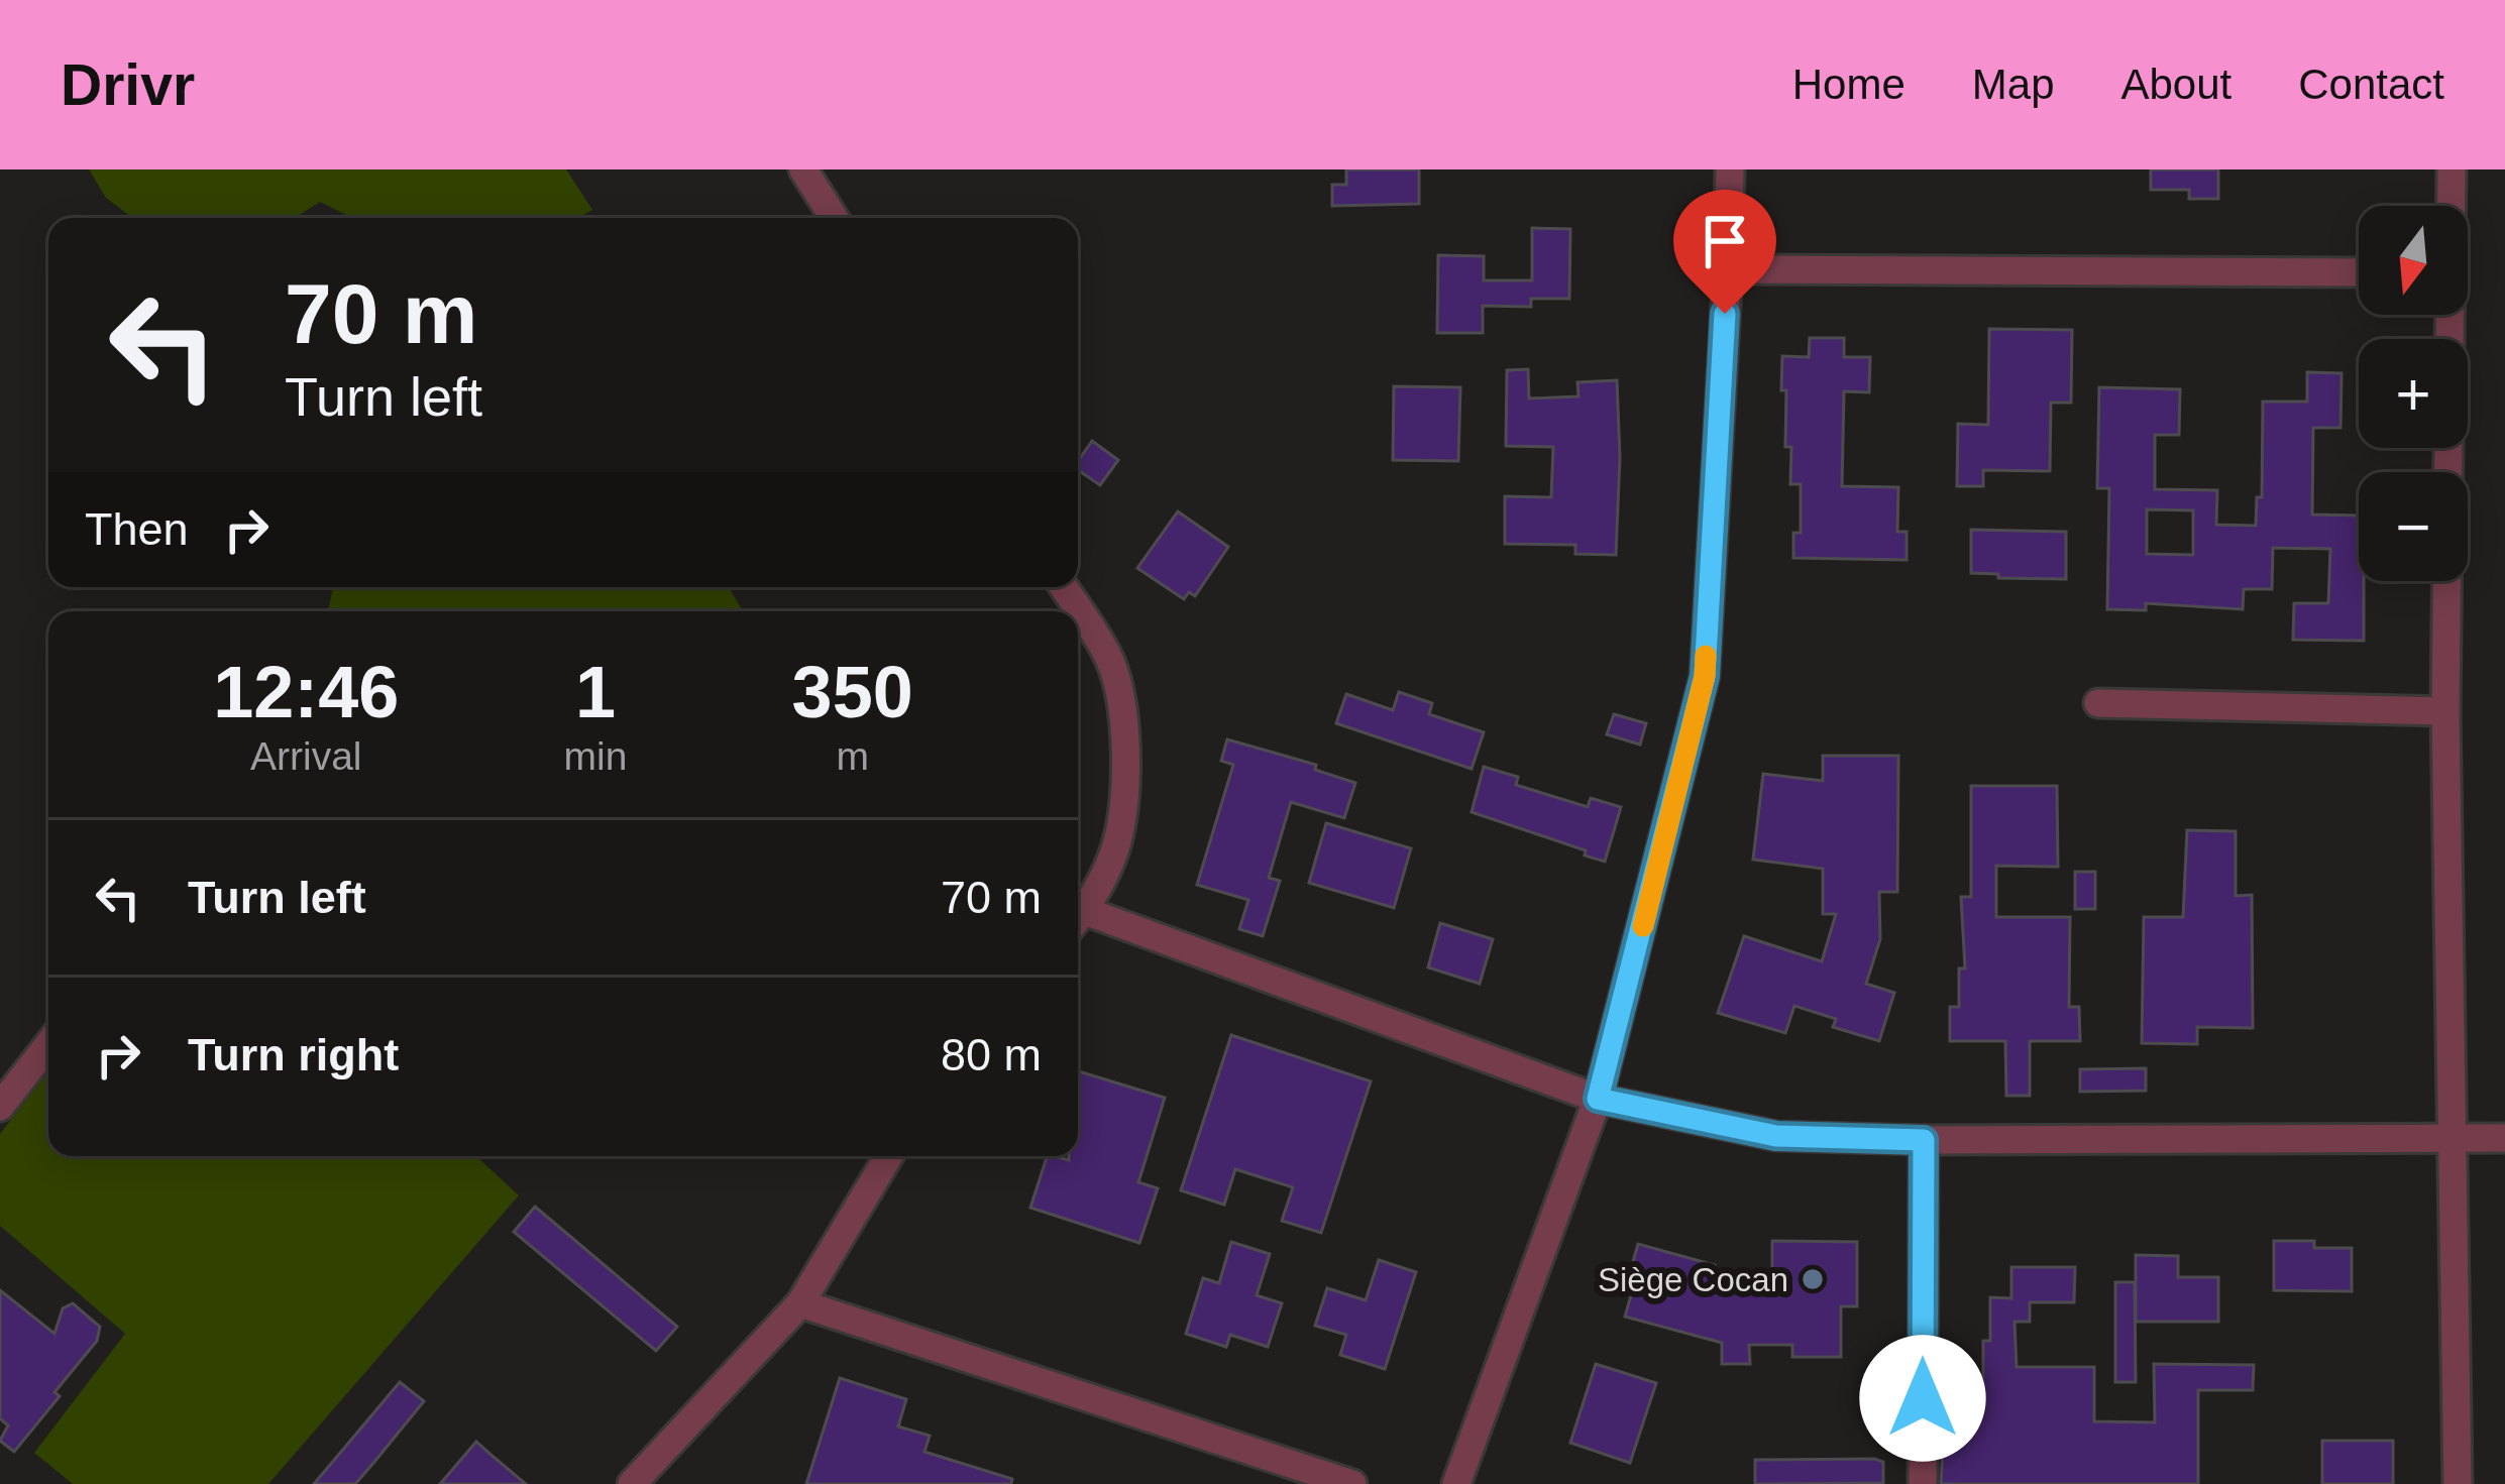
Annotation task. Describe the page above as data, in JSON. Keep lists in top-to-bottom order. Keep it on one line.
{"places":["Siège Cocan"],"north":"bottom","page":{"header":"Drivr","nav":["Home","Map","About","Contact"],"map_buttons":["+","−"],"turn":["70 m","Turn left"],"then":"Then","eta":["12:46","Arrival","1","min","350","m"],"list":[{"name":"Turn left","value":"70 m"},{"name":"Turn right","value":"80 m"}]}}
